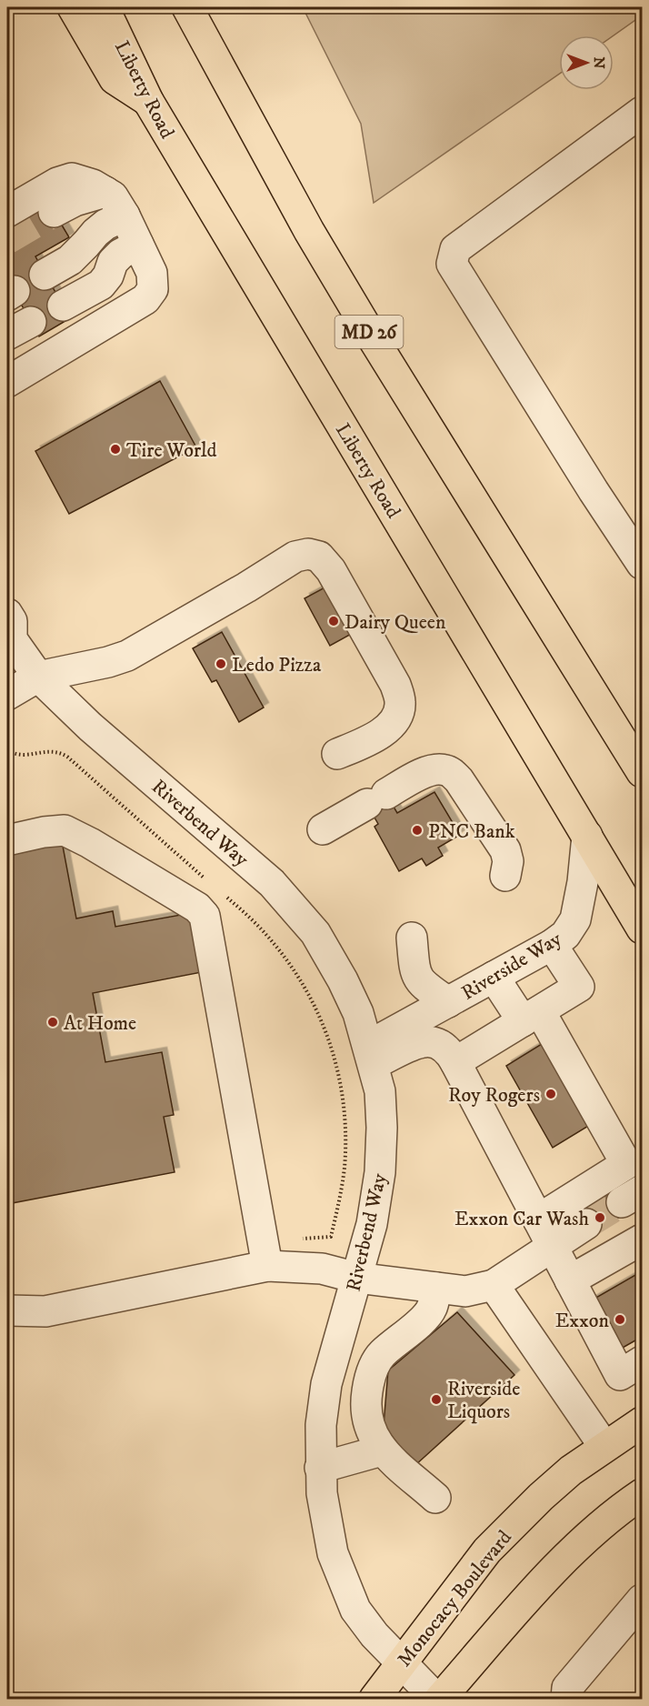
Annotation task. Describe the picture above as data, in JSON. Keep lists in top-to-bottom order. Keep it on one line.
{"streets":{"main road":["Liberty Road","MD 26","Monocacy Boulevard"],"street":["Riverbend Way","Riverside Way"]},"crossings":[["Liberty Road","Riverside Way"],["Riverbend Way","Riverside Way"],["Riverbend Way","Monocacy Boulevard"]],"places":["Tire World","Dairy Queen","Ledo Pizza","PNC Bank","At Home","Roy Rogers","Exxon Car Wash","Exxon","Riverside Liquors"],"north":"right"}
